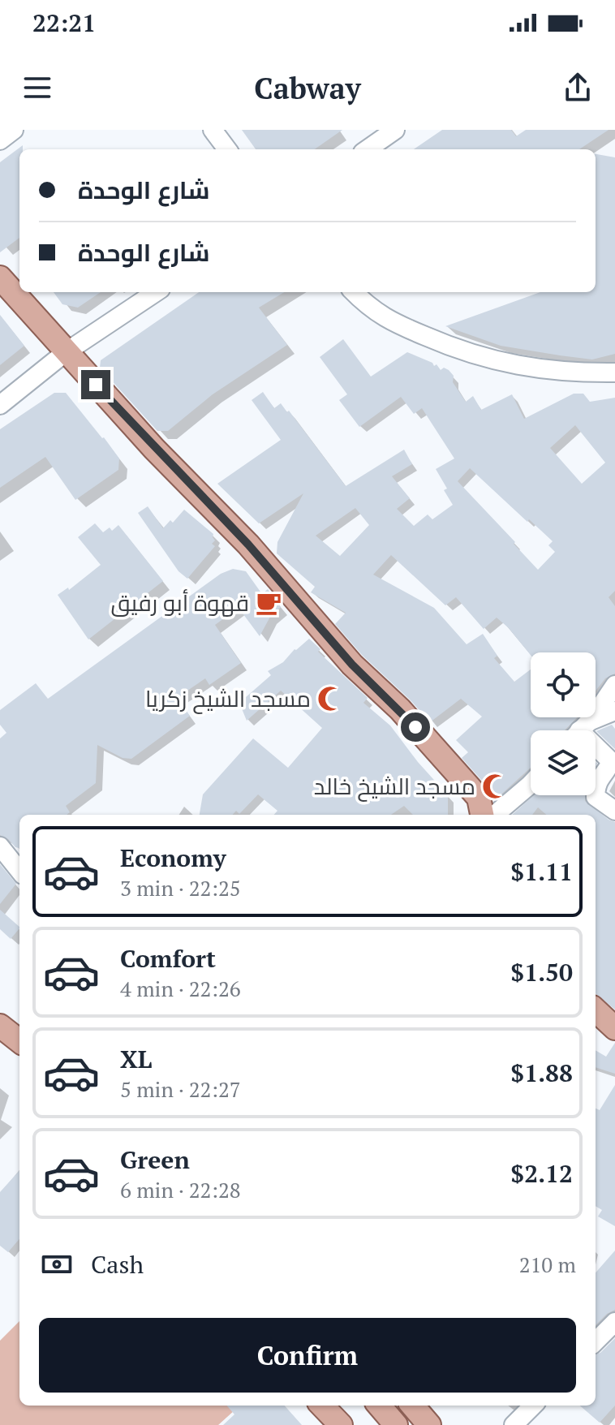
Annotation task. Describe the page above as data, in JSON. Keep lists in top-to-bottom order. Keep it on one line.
{"places":{"cafe":["قهوة أبو رفيق"],"mosque":["مسجد الشيخ زكريا","مسجد الشيخ خالد"]},"page":{"status":"22:21","header":"Cabway","banner":["شارع الوحدة","شارع الوحدة"],"list":[{"name":"Economy","note":"3 min · 22:25","value":"$1.11"},{"name":"Comfort","note":"4 min · 22:26","value":"$1.50"},{"name":"XL","note":"5 min · 22:27","value":"$1.88"},{"name":"Green","note":"6 min · 22:28","value":"$2.12"}],"pay":["Cash","210 m"],"buttons":"Confirm"}}
